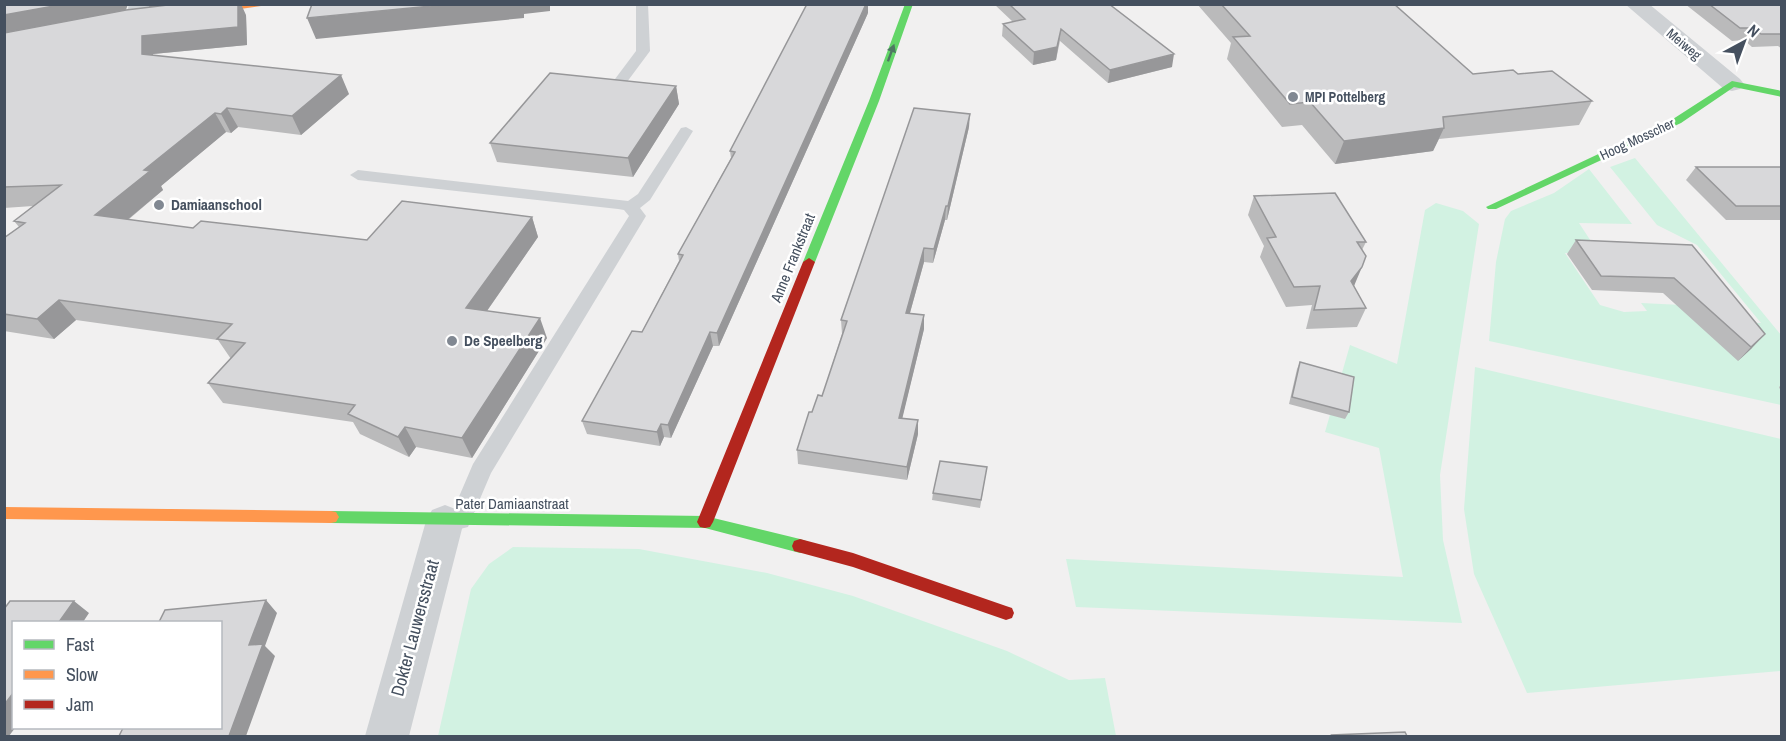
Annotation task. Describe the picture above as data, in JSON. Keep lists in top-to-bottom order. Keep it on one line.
{"streets":{"street":["Meiweg","Hoog Mosscher","Anne Frankstraat","Pater Damiaanstraat","Dokter Lauwersstraat"]},"crossings":[["Meiweg","Hoog Mosscher"],["Anne Frankstraat","Pater Damiaanstraat"],["Pater Damiaanstraat","Dokter Lauwersstraat"]],"one_way":["Anne Frankstraat"],"places":["MPI Pottelberg","Damiaanschool","De Speelberg"],"legend":["Fast","Slow","Jam"],"north":"top right"}
